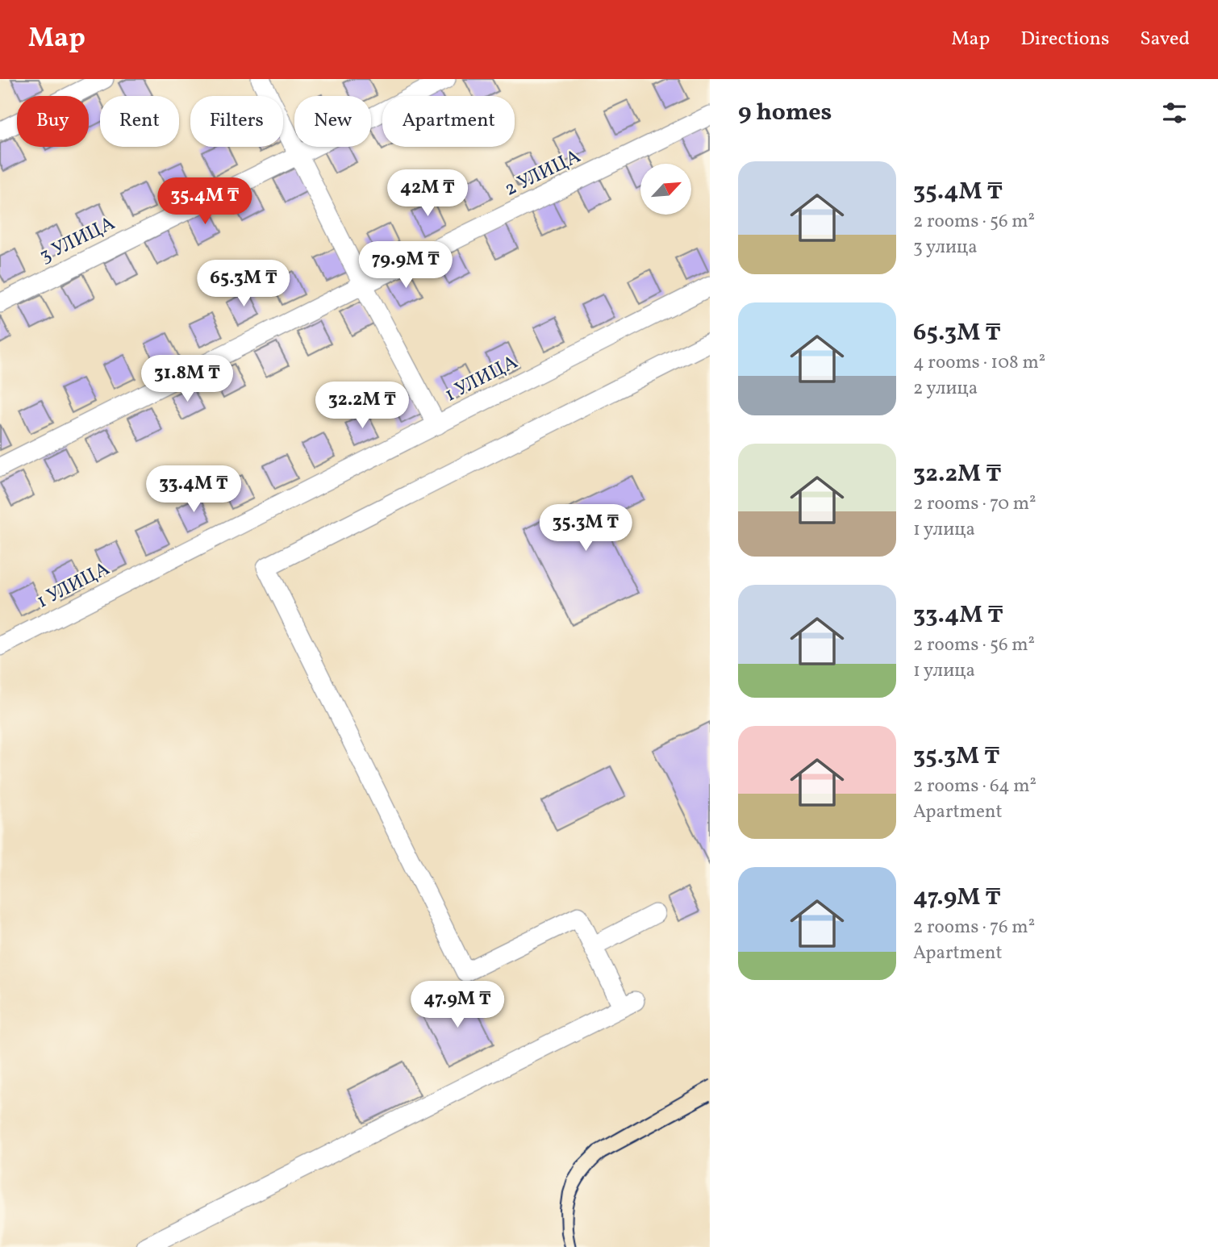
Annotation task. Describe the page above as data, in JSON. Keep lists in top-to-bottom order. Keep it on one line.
{"streets":{"street":["2 УЛИЦА","3 УЛИЦА","1 УЛИЦА"]},"north":"top right","page":{"header":"Map","nav":["Map","Directions","Saved"],"heading":"9 homes","chip":["Buy","Rent","Filters","New","Apartment"],"list":[{"name":"35.4M ₸","note":"2 rooms · 56 m² · 3 улица"},{"name":"65.3M ₸","note":"4 rooms · 108 m² · 2 улица"},{"name":"32.2M ₸","note":"2 rooms · 70 m² · 1 улица"},{"name":"33.4M ₸","note":"2 rooms · 56 m² · 1 улица"},{"name":"35.3M ₸","note":"2 rooms · 64 m² · Apartment"},{"name":"47.9M ₸","note":"2 rooms · 76 m² · Apartment"}],"price":["42M ₸","35.4M ₸","79.9M ₸","65.3M ₸","31.8M ₸","32.2M ₸","33.4M ₸","35.3M ₸","47.9M ₸"]}}
